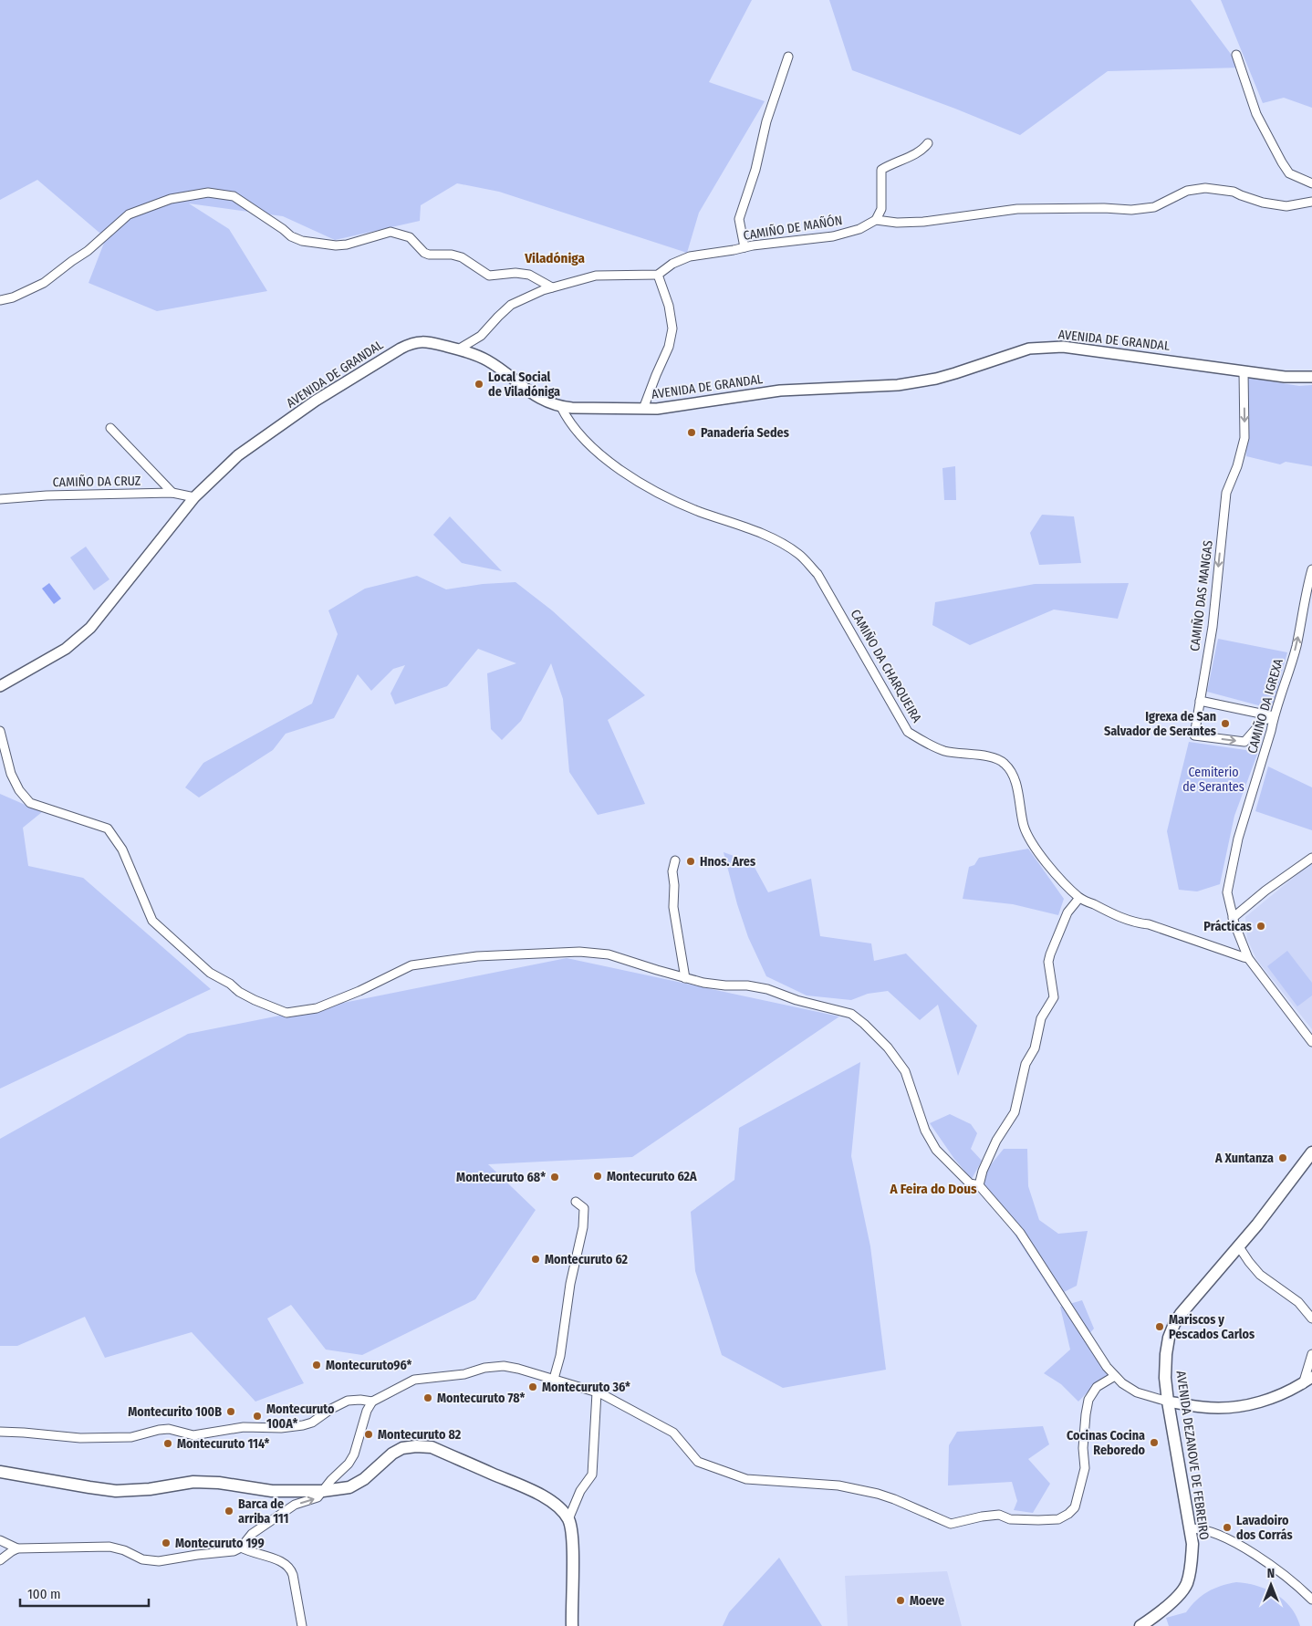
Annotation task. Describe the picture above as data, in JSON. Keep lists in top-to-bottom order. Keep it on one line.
{"streets":{"main road":["AVENIDA DEZANOVE DE FEBREIRO"],"street":["CAMIÑO DE MAÑÓN","AVENIDA DE GRANDAL","CAMIÑO DA CRUZ","CAMIÑO DAS MANGAS","CAMIÑO DA CHARQUEIRA","CAMIÑO DA IGREXA"]},"crossings":[["AVENIDA DE GRANDAL","CAMIÑO DA CRUZ"],["AVENIDA DE GRANDAL","CAMIÑO DAS MANGAS"],["AVENIDA DE GRANDAL","CAMIÑO DA CHARQUEIRA"],["CAMIÑO DAS MANGAS","CAMIÑO DA IGREXA"],["CAMIÑO DA CHARQUEIRA","CAMIÑO DA IGREXA"]],"districts":["Viladóniga","A Feira do Dous"],"parks":["Cemiterio de Serantes"],"places":["Local Social de Viladóniga","Panadería Sedes","Igrexa de San Salvador de Serantes","Hnos. Ares","Prácticas","A Xuntanza","Montecuruto 62A","Montecuruto 68*","Montecuruto 62","Mariscos y Pescados Carlos","Montecuruto96*","Montecuruto 36*","Montecuruto 78*","Montecurito 100B","Montecuruto 100A*","Montecuruto 82","Cocinas Cocina Reboredo","Montecuruto 114*","Barca de arriba 111","Lavadoiro dos Corrás","Montecuruto 199","Moeve"],"scale_bar":"100 m","north":"top"}
